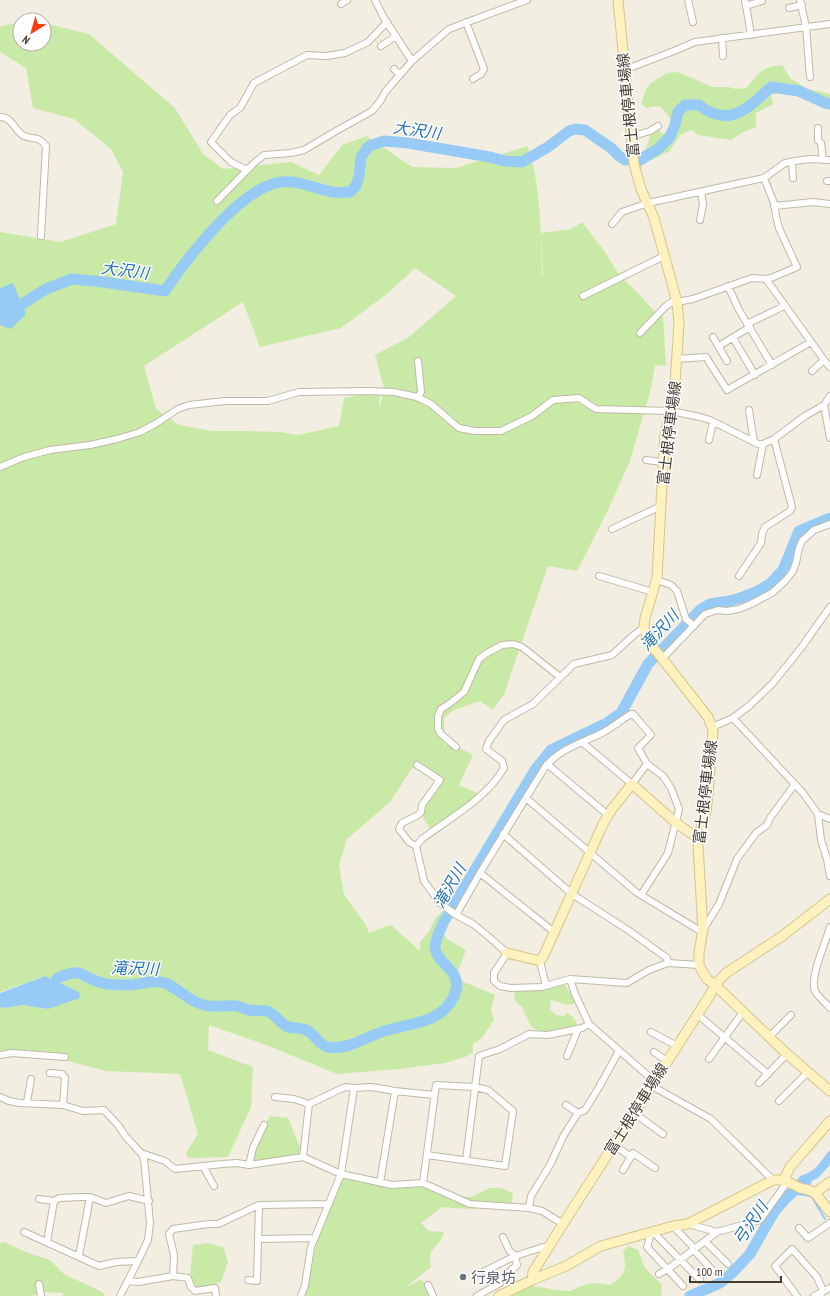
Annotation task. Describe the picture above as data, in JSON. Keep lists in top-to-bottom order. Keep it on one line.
{"streets":{"main road":["富士根停車場線"]},"water":["大沢川","滝沢川","弓沢川"],"places":["行泉坊"],"scale_bar":"100 m","north":"bottom left"}
